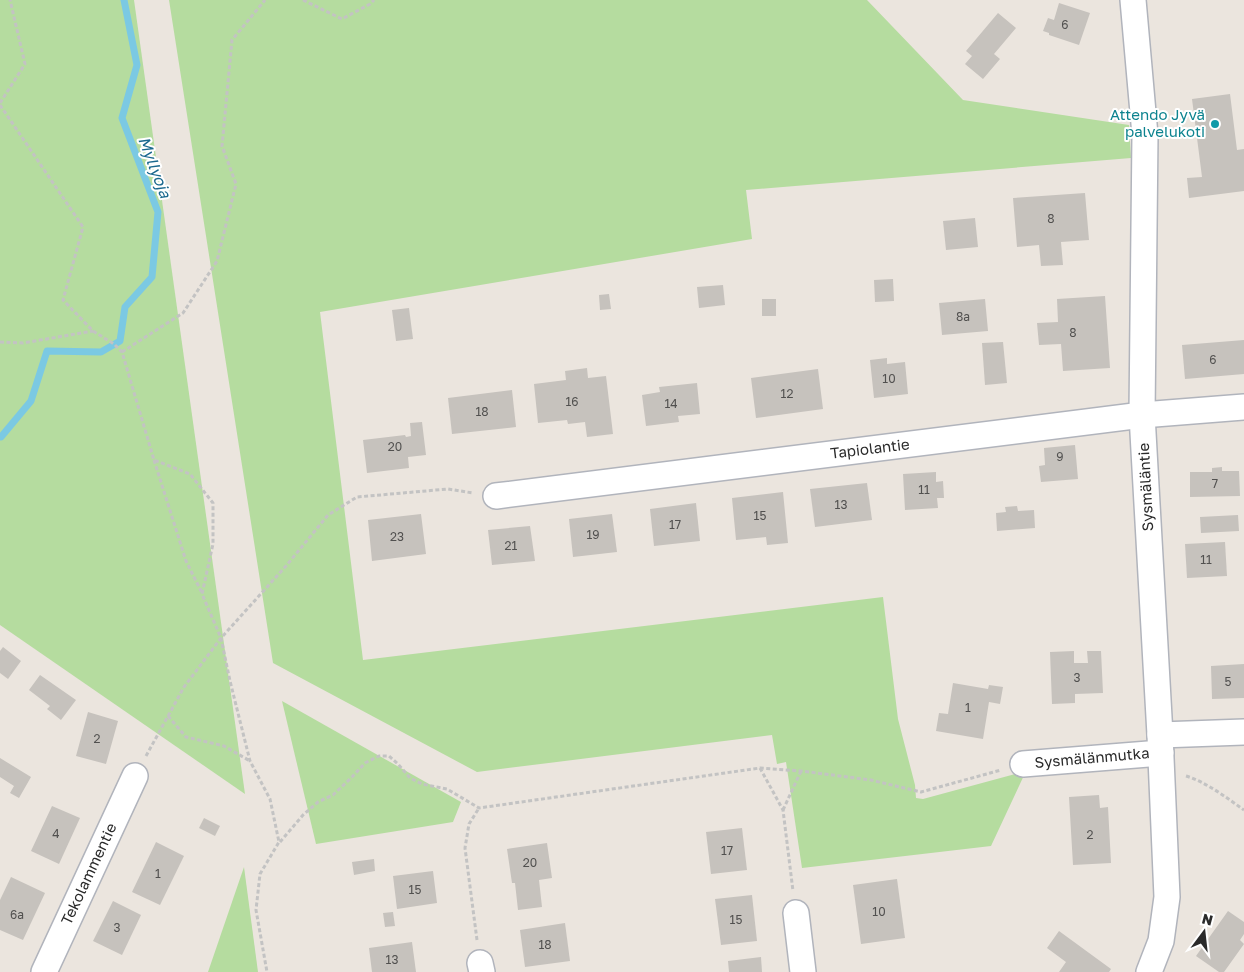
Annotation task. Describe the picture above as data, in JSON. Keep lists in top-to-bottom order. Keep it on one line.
{"streets":{"street":["Tapiolantie","Sysmäläntie","Sysmälänmutka","Tekolammentie"]},"crossings":[["Tapiolantie","Sysmäläntie"],["Sysmäläntie","Sysmälänmutka"]],"water":["Myllyoja"],"places":["Attendo Jyvä palvelukoti"],"house_numbers":["6","8","8a","8","6","10","12","16","14","18","20","9","7","11","13","15","17","19","23","21","11","3","5","1","2","4","2","17","20","1","15","10","6a","15","3","18","13"],"north":"top"}
